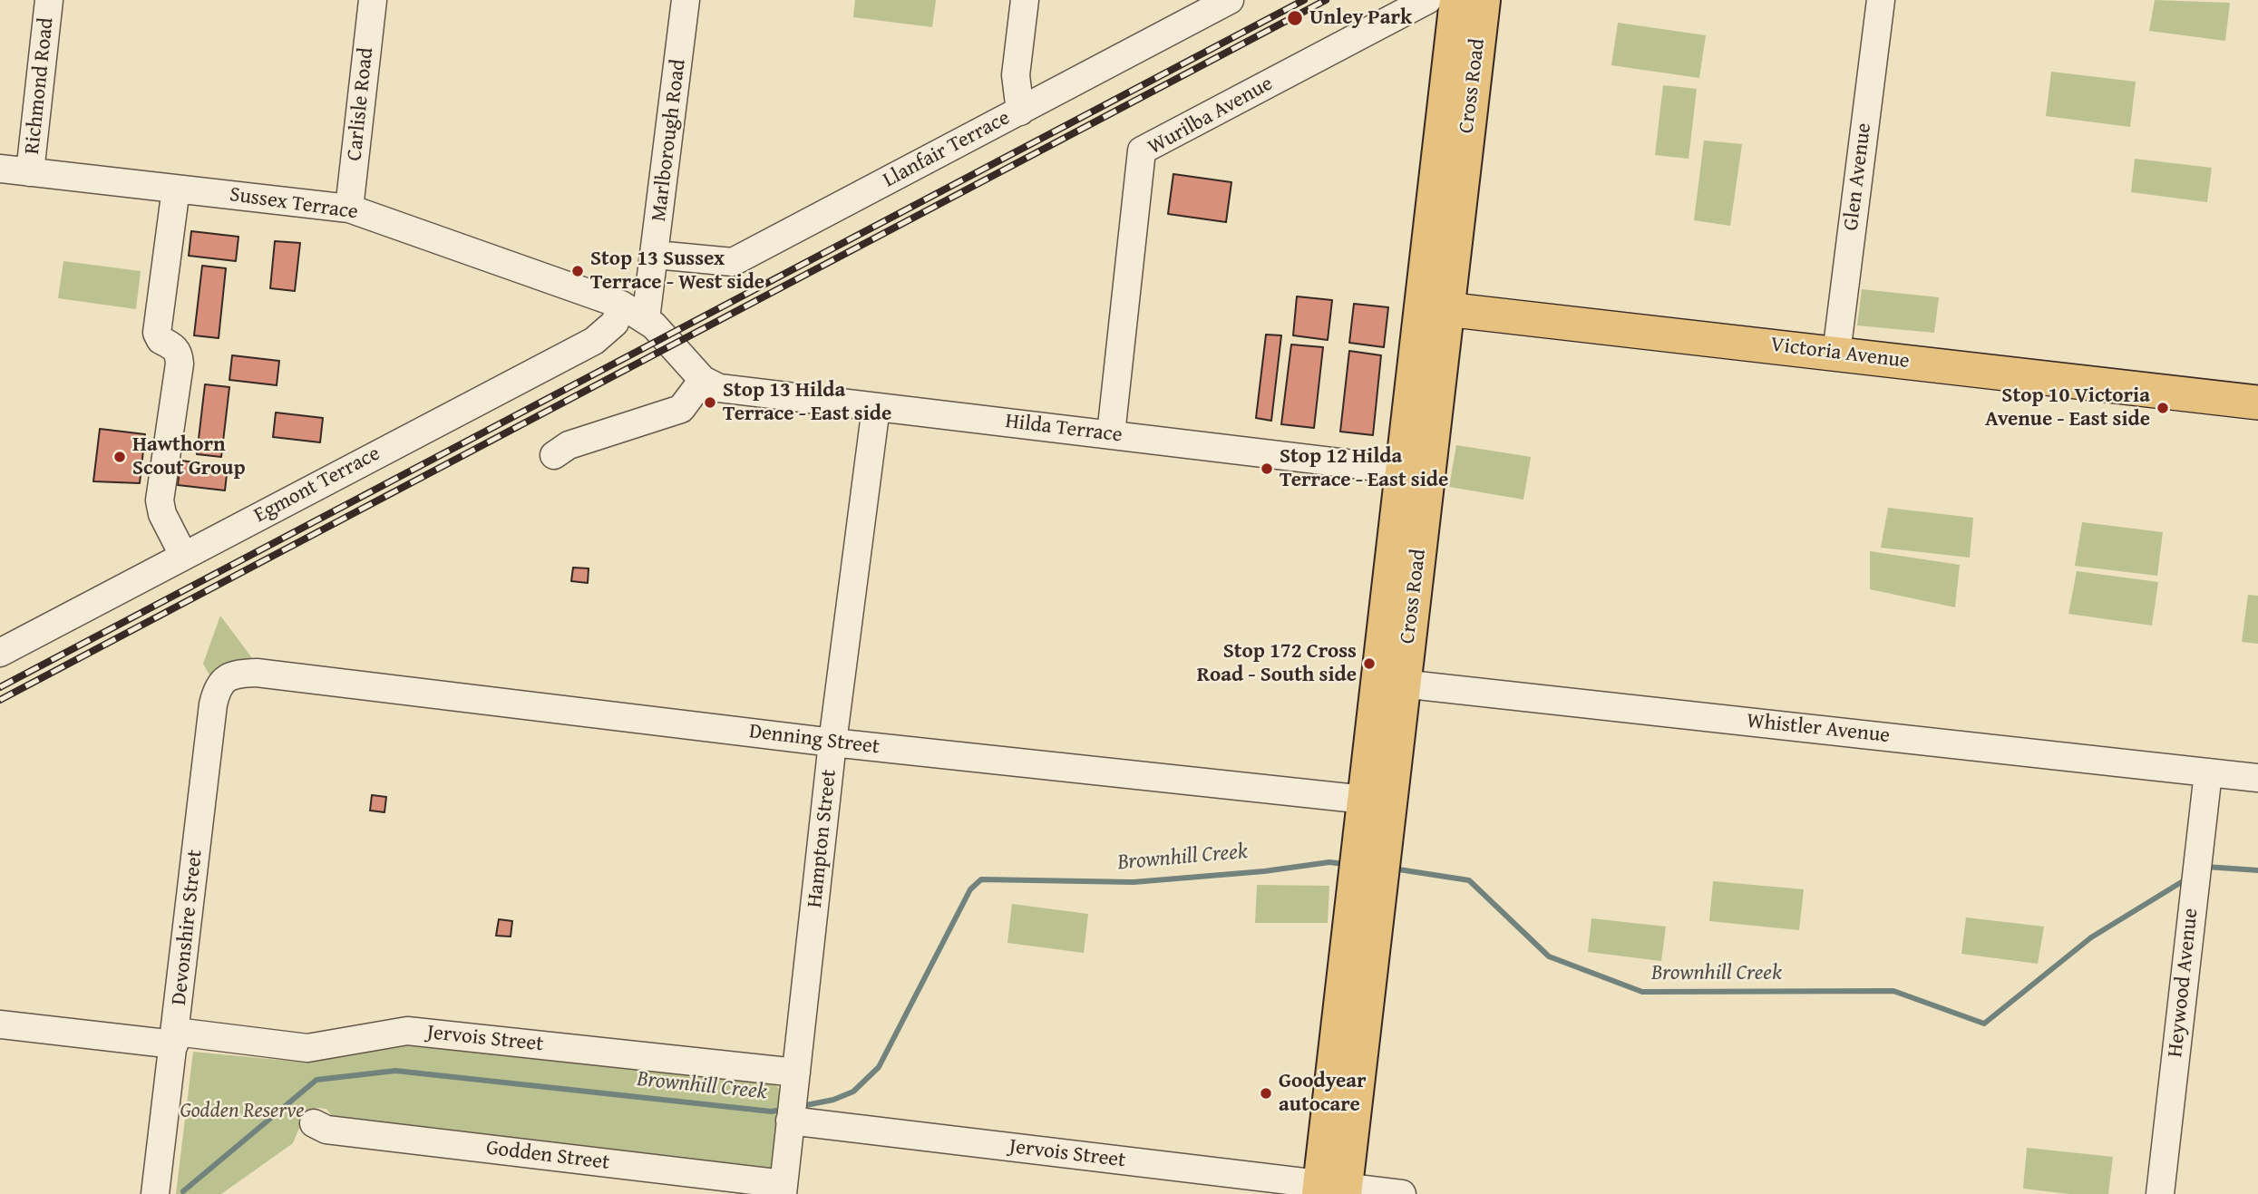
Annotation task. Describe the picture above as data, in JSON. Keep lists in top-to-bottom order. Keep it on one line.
{"streets":{"highway":["Cross Road"],"main road":["Victoria Avenue"],"street":["Richmond Road","Carlisle Road","Wurilba Avenue","Marlborough Road","Llanfair Terrace","Glen Avenue","Sussex Terrace","Hilda Terrace","Egmont Terrace","Whistler Avenue","Denning Street","Hampton Street","Devonshire Street","Heywood Avenue","Jervois Street","Godden Street"]},"crossings":[["Richmond Road","Sussex Terrace"],["Cross Road","Victoria Avenue"],["Cross Road","Hilda Terrace"],["Cross Road","Whistler Avenue"],["Cross Road","Denning Street"],["Cross Road","Jervois Street"],["Carlisle Road","Sussex Terrace"],["Wurilba Avenue","Hilda Terrace"],["Marlborough Road","Llanfair Terrace"],["Marlborough Road","Sussex Terrace"],["Marlborough Road","Hilda Terrace"],["Glen Avenue","Victoria Avenue"],["Sussex Terrace","Hilda Terrace"],["Sussex Terrace","Egmont Terrace"],["Hilda Terrace","Hampton Street"],["Whistler Avenue","Heywood Avenue"],["Denning Street","Hampton Street"],["Denning Street","Devonshire Street"],["Hampton Street","Jervois Street"],["Hampton Street","Godden Street"],["Devonshire Street","Jervois Street"]],"water":["Brownhill Creek"],"parks":["Godden Reserve"],"places":["Unley Park","Stop 13 Sussex Terrace - West side","Stop 13 Hilda Terrace - East side","Stop 10 Victoria Avenue - East side","Hawthorn Scout Group","Stop 12 Hilda Terrace - East side","Stop 172 Cross Road - South side","Goodyear autocare"]}
